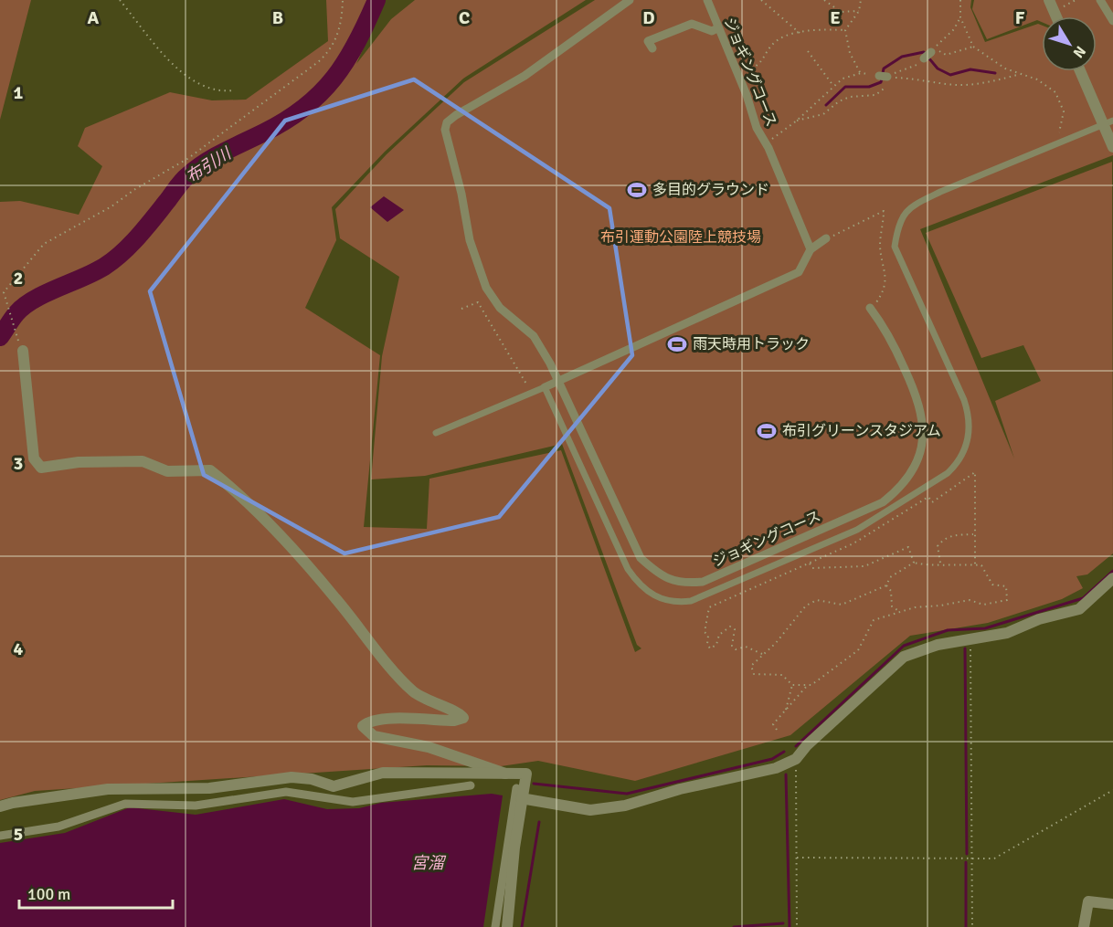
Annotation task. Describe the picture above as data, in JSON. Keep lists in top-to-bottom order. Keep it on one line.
{"streets":{"street":["ジョギングコース"]},"water":["布引川","宮溜"],"parks":["布引運動公園陸上競技場"],"places":{"sports":["多目的グラウンド","雨天時用トラック","布引グリーンスタジアム"]},"scale_bar":"100 m","north":"bottom right","grid":{"columns":["A","B","C","D","E","F"],"rows":["1","2","3","4","5"]}}
